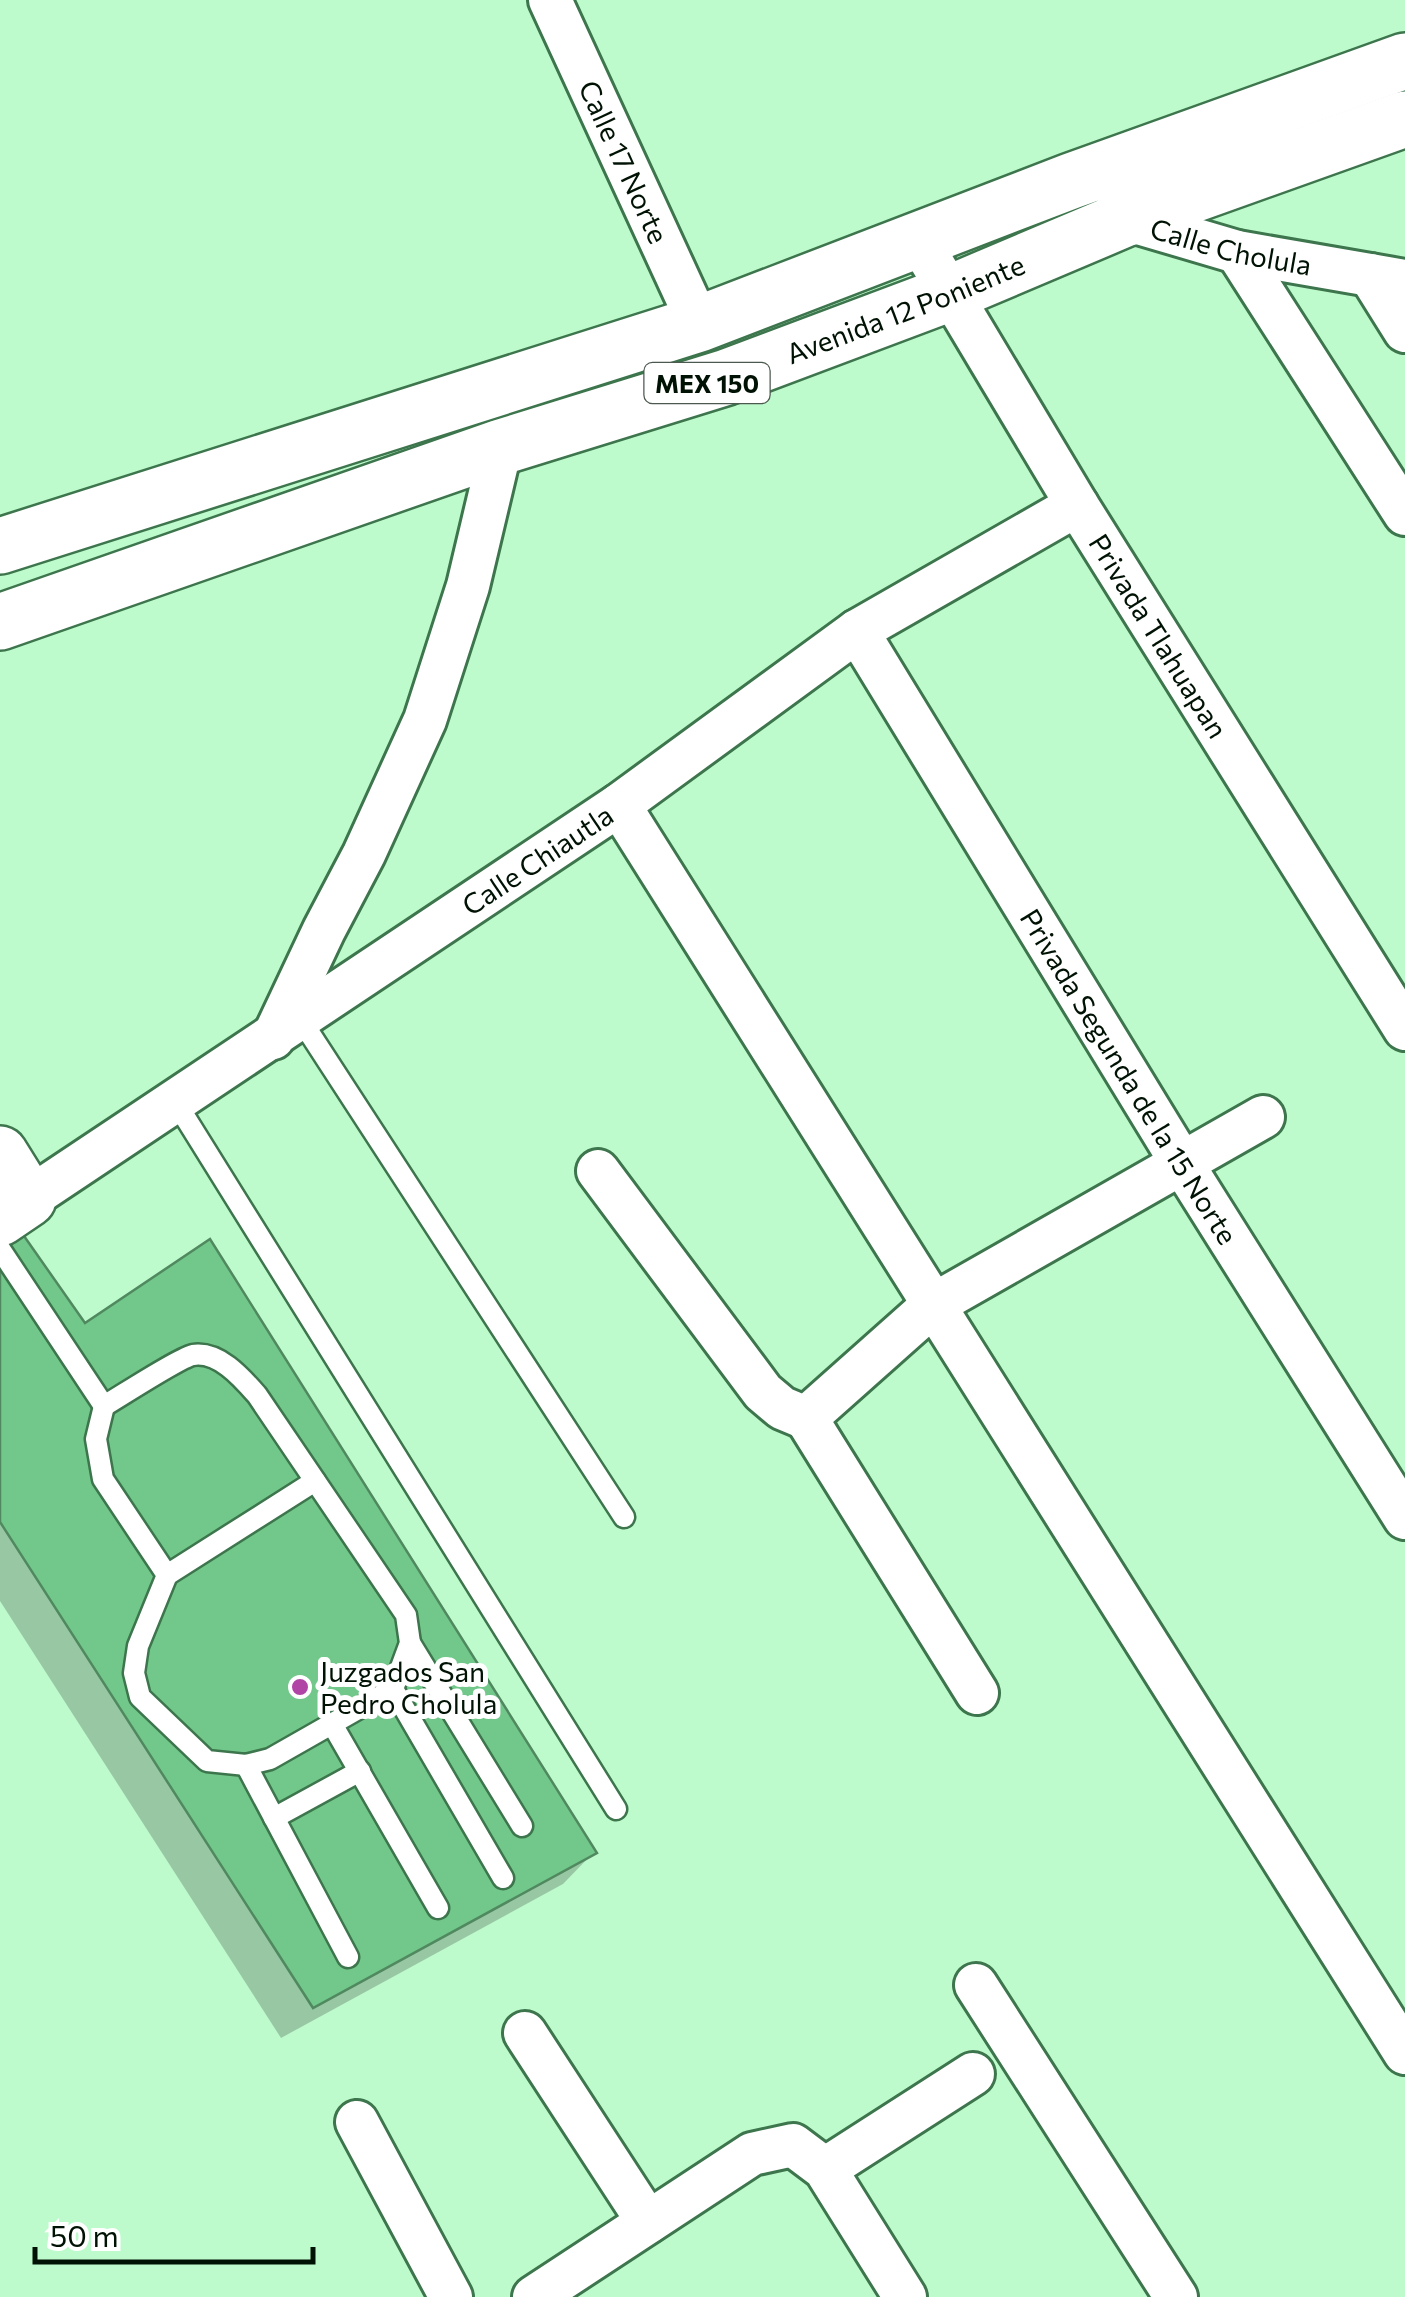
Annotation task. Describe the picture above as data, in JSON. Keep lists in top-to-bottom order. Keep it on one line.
{"streets":{"main road":["Avenida 12 Poniente","MEX 150"],"street":["Calle 17 Norte","Calle Cholula","Privada Tlahuapan","Calle Chiautla","Privada Segunda de la 15 Norte"]},"crossings":[["Calle 17 Norte","Avenida 12 Poniente"],["Calle Cholula","Avenida 12 Poniente"],["Avenida 12 Poniente","Privada Tlahuapan"],["Privada Tlahuapan","Calle Chiautla"],["Calle Chiautla","Privada Segunda de la 15 Norte"]],"places":["Juzgados San Pedro Cholula"],"scale_bar":"50 m"}
